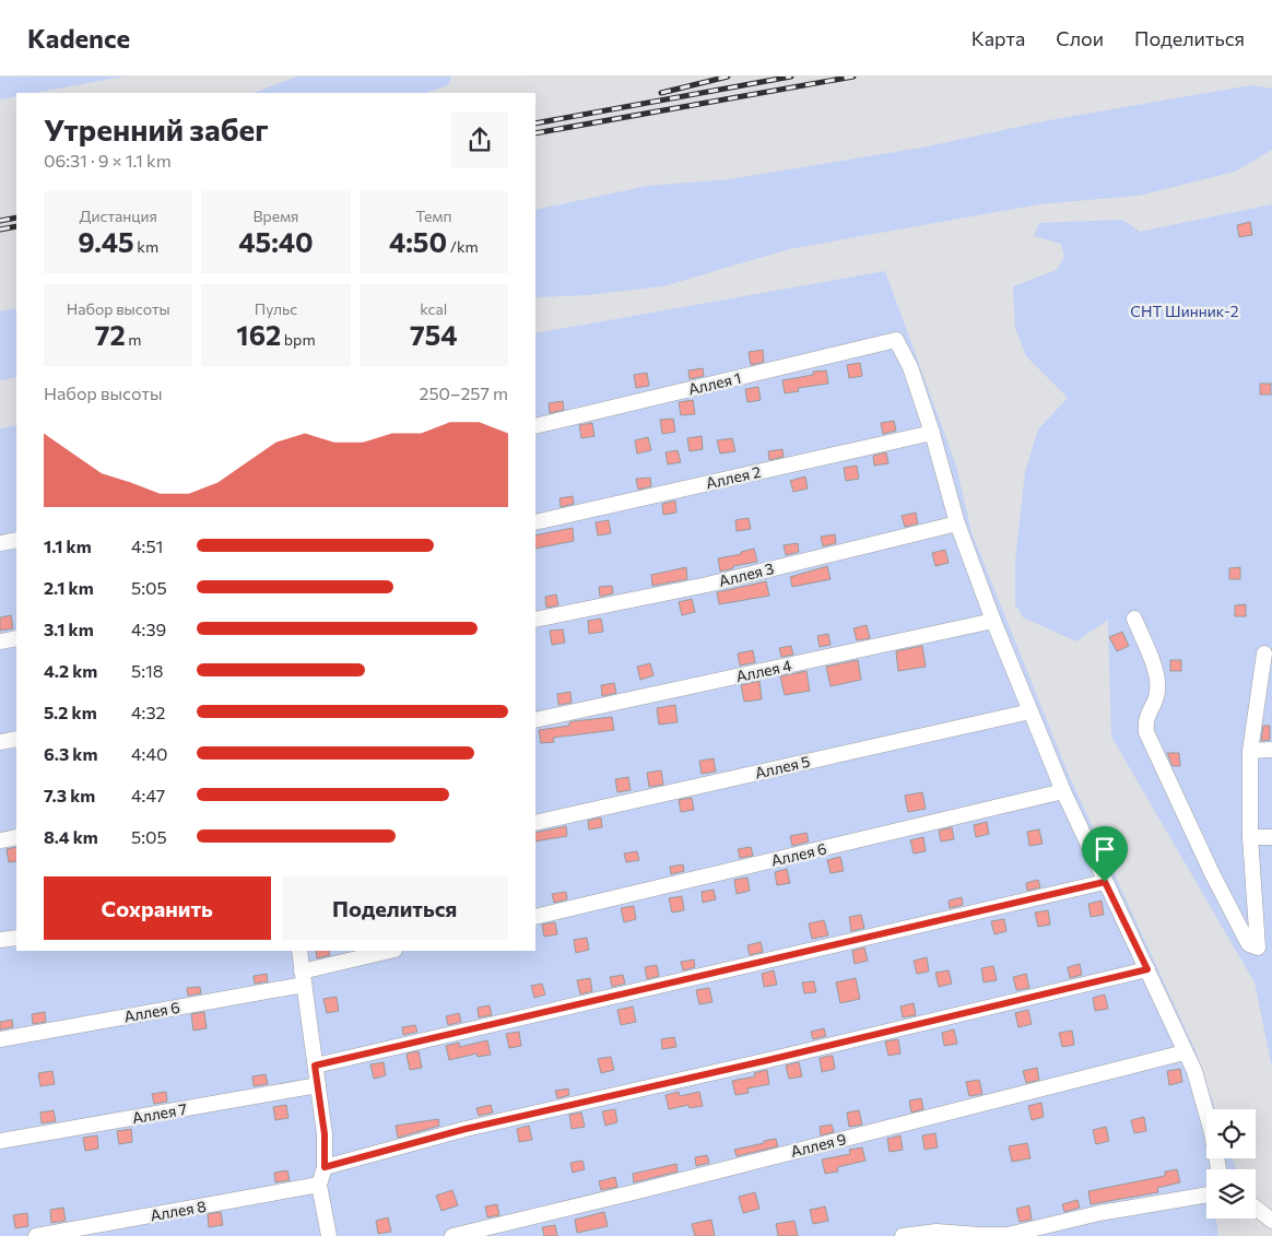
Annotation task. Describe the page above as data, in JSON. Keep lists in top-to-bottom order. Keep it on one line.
{"streets":{"lane":["Аллея 1","Аллея 2","Аллея 3","Аллея 4","Аллея 5","Аллея 6","Аллея 7","Аллея 9","Аллея 8"]},"crossings":[["Аллея 1","Аллея 2"]],"parks":["СНТ Шинник-2"],"page":{"header":"Kadence","nav":["Карта","Слои","Поделиться"],"heading":["Утренний забег","06:31 · 9 × 1.1 km"],"stats":[["Дистанция","9.45 km"],["Время","45:40"],["Темп","4:50 /km"],["Набор высоты","72 m"],["Пульс","162 bpm"],["kcal","754"]],"chart":["Набор высоты","250–257 m"],"list":[{"name":"1.1 km","note":"4:51"},{"name":"2.1 km","note":"5:05"},{"name":"3.1 km","note":"4:39"},{"name":"4.2 km","note":"5:18"},{"name":"5.2 km","note":"4:32"},{"name":"6.3 km","note":"4:40"},{"name":"7.3 km","note":"4:47"},{"name":"8.4 km","note":"5:05"}],"buttons":["Сохранить","Поделиться"]}}
